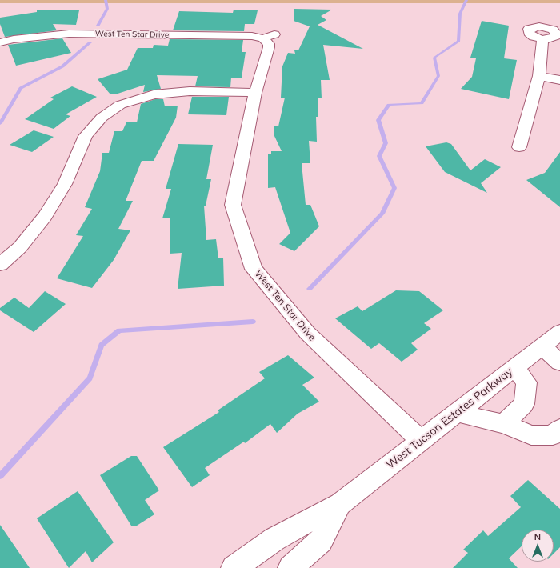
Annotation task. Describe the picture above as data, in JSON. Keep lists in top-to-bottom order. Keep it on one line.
{"streets":{"street":["West Ten Star Drive","West Tucson Estates Parkway"]},"crossings":[["West Ten Star Drive","West Tucson Estates Parkway"]],"north":"top"}
